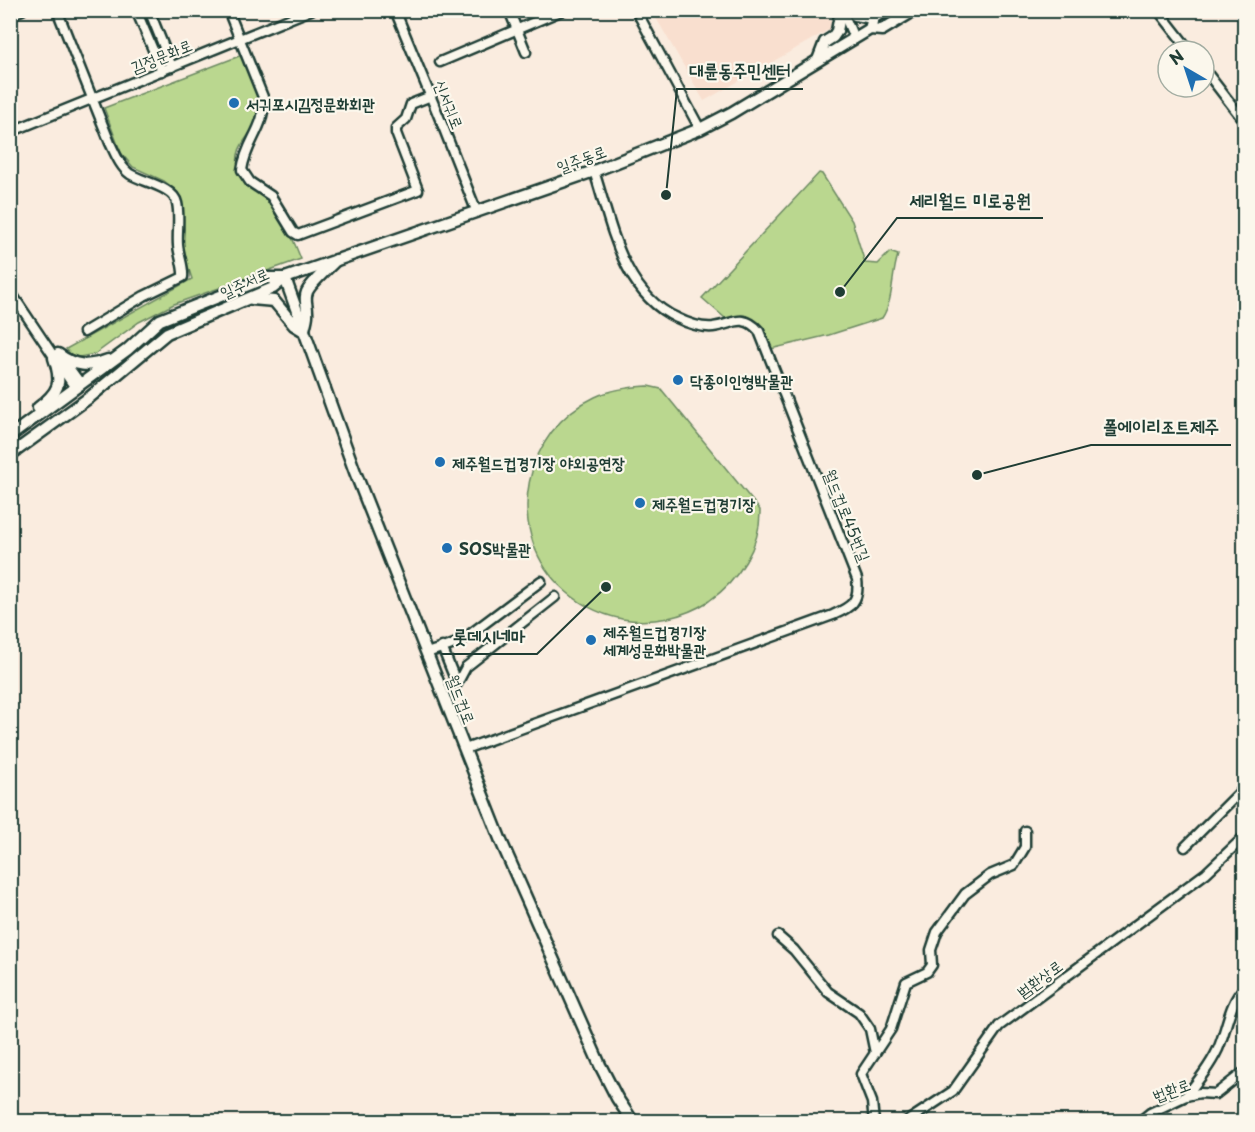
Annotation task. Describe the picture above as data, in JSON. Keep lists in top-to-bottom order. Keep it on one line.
{"streets":{"main road":["일주동로","일주서로","월드컵로"],"street":["김정문화로","신서귀로","월드컵로45번길","범환상로","법환로"]},"crossings":[["신서귀로","일주동로"],["일주동로","일주서로"],["일주동로","월드컵로45번길"],["일주동로","월드컵로"],["일주서로","월드컵로"],["월드컵로45번길","월드컵로"]],"places":["서귀포시김정문화회관","대륜동주민센터","세리월드 미로공원","닥종이인형박물관","제주월드컵경기장 야외공연장","폴에이리조트제주","제주월드컵경기장","SOS박물관","롯데시네마","제주월드컵경기장 세계성문화박물관"],"north":"top left"}
